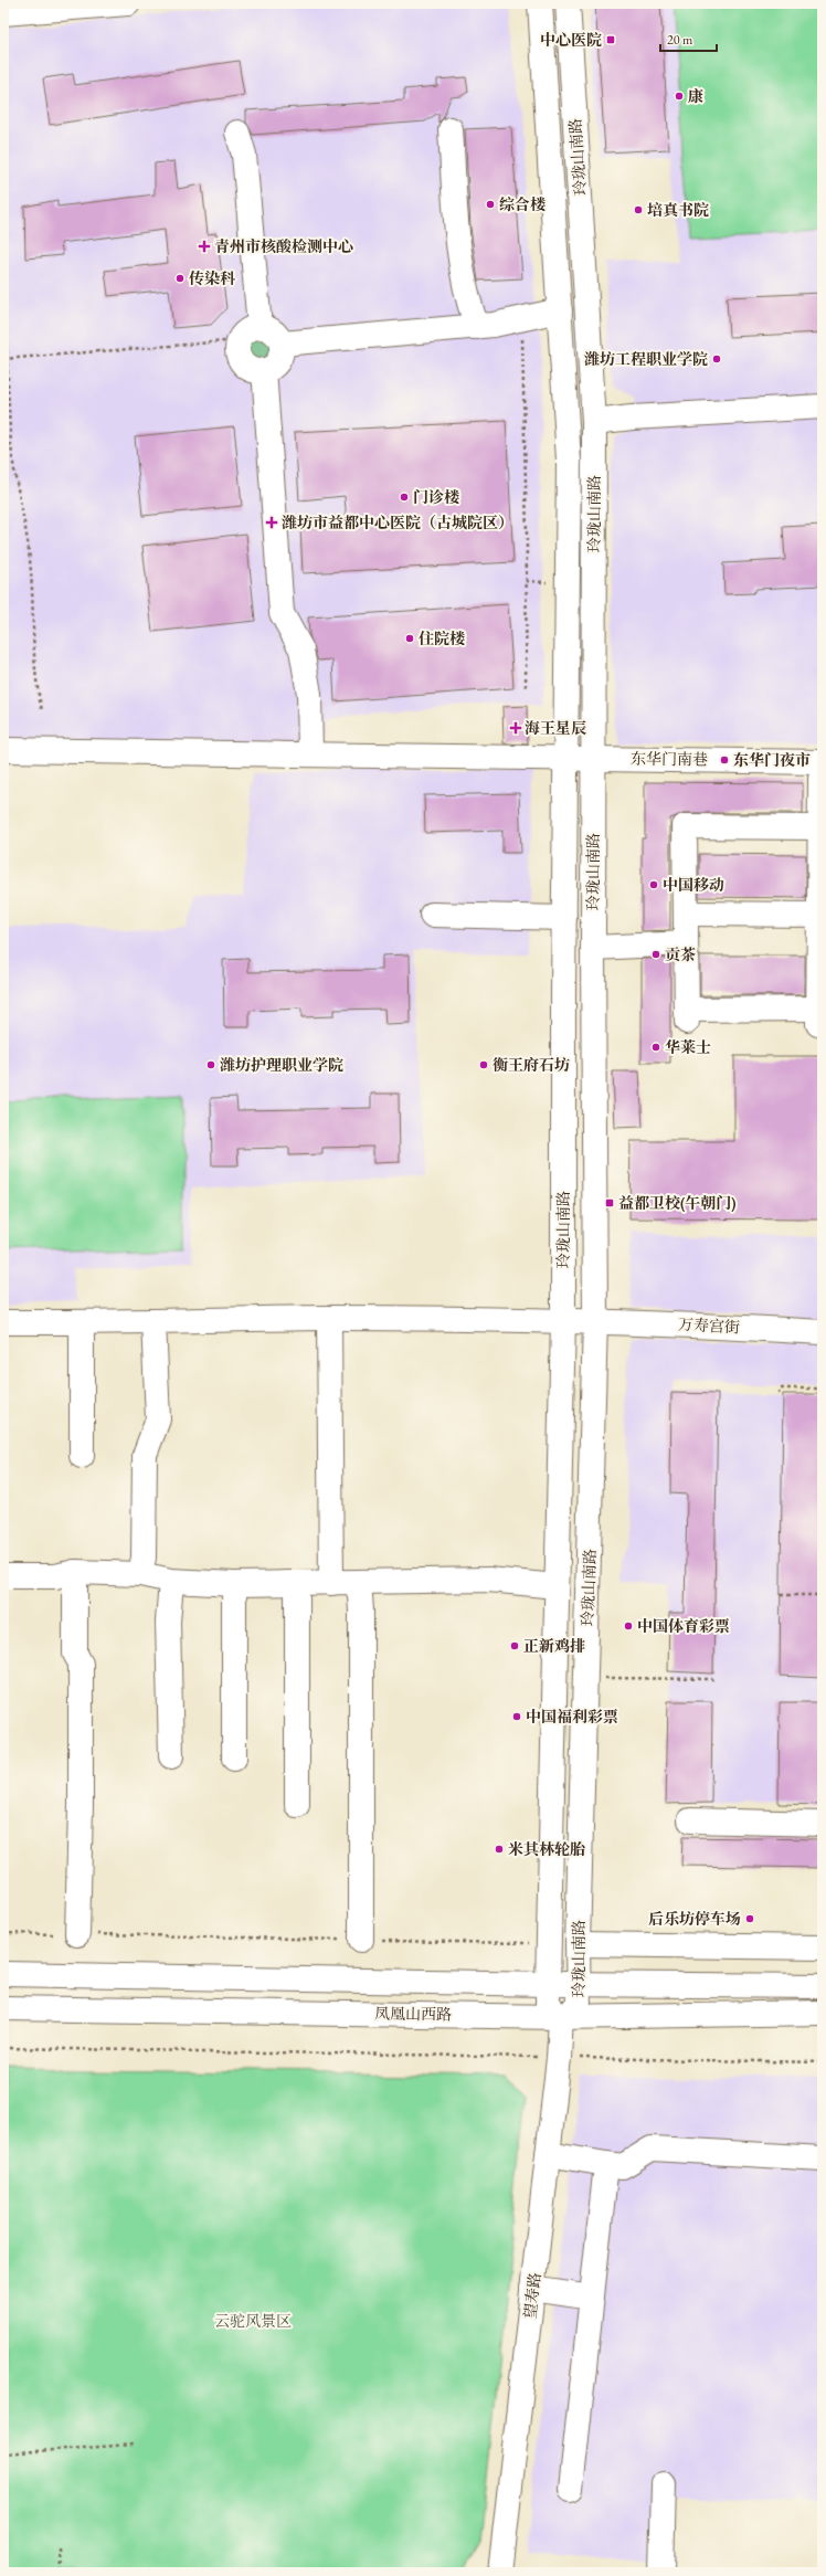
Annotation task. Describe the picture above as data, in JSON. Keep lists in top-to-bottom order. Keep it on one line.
{"streets":{"main road":["玲珑山南路","东华门南巷","万寿宫街","凤凰山西路","望寿路"]},"crossings":[["玲珑山南路","东华门南巷"],["玲珑山南路","万寿宫街"],["玲珑山南路","凤凰山西路"],["玲珑山南路","望寿路"],["凤凰山西路","望寿路"]],"parks":["云驼风景区"],"places":{"transit":["中心医院","益都卫校(午朝门)"],"other":["康","综合楼","培真书院","传染科","潍坊工程职业学院","门诊楼","住院楼","东华门夜市","中国移动","贡茶","华莱士","潍坊护理职业学院","衡王府石坊","中国体育彩票","正新鸡排","中国福利彩票","米其林轮胎","后乐坊停车场"],"health":["青州市核酸检测中心","潍坊市益都中心医院（古城院区）","海王星辰"]},"scale_bar":"20 m"}
